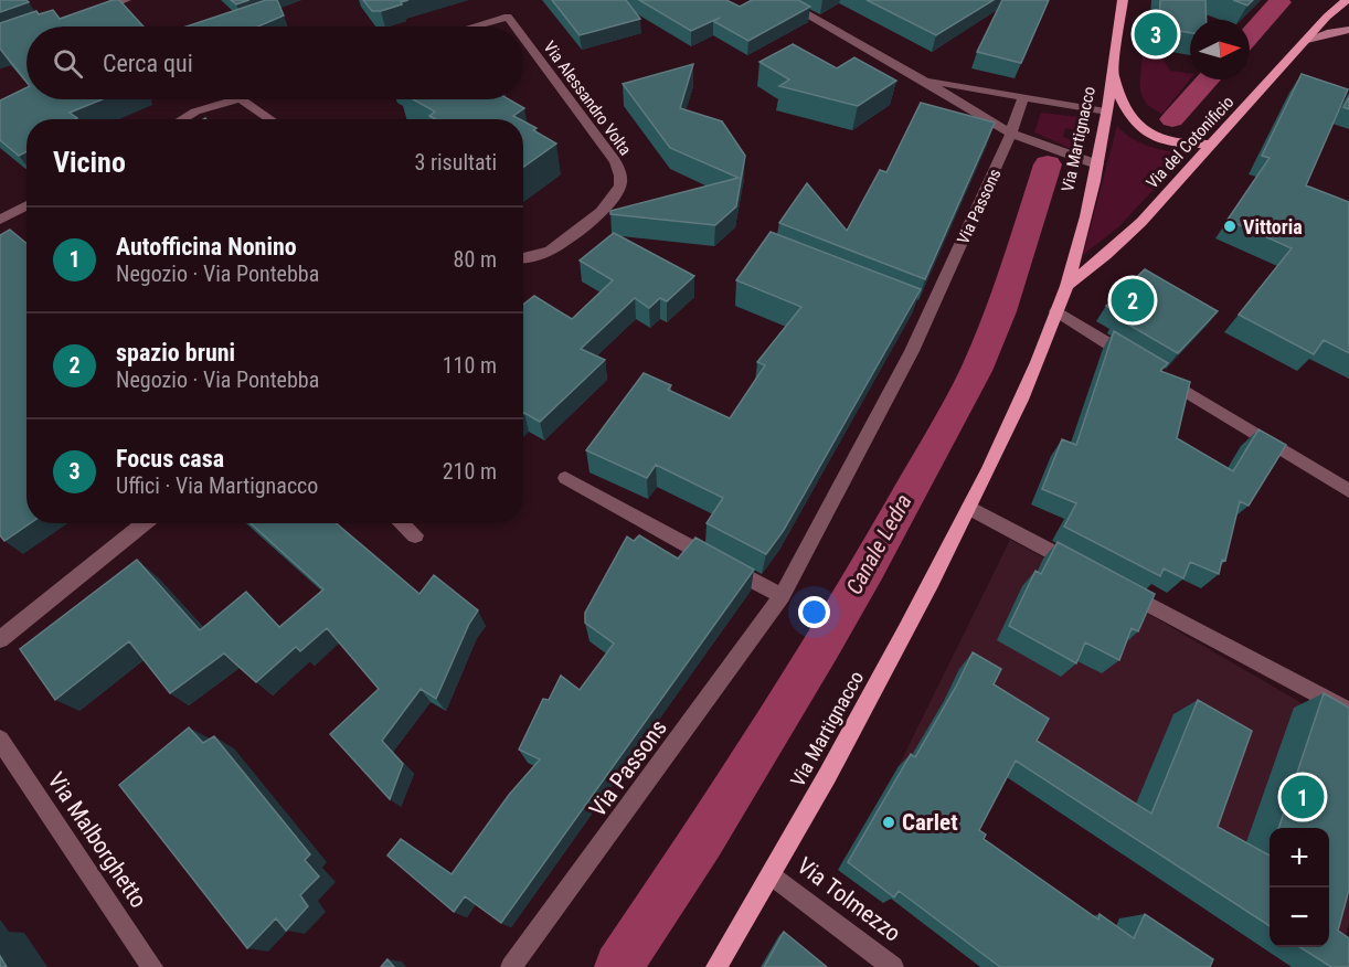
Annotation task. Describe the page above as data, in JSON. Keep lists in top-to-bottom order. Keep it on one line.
{"streets":{"main road":["Via Martignacco","Via del Cotonificio"],"street":["Via Alessandro Volta","Via Passons","Via Malborghetto","Via Tolmezzo"]},"crossings":[["Via Martignacco","Via del Cotonificio"],["Via Martignacco","Via Tolmezzo"]],"water":["Canale Ledra"],"places":["Vittoria","Carlet"],"north":"right","page":{"pins":["3","2","1"],"search":"Cerca qui","heading":["Vicino","3 risultati"],"list":[{"mark":"1","name":"Autofficina Nonino","note":"Negozio · Via Pontebba","value":"80 m"},{"mark":"2","name":"spazio bruni","note":"Negozio · Via Pontebba","value":"110 m"},{"mark":"3","name":"Focus casa","note":"Uffici · Via Martignacco","value":"210 m"}],"map_buttons":["+","−"]}}
